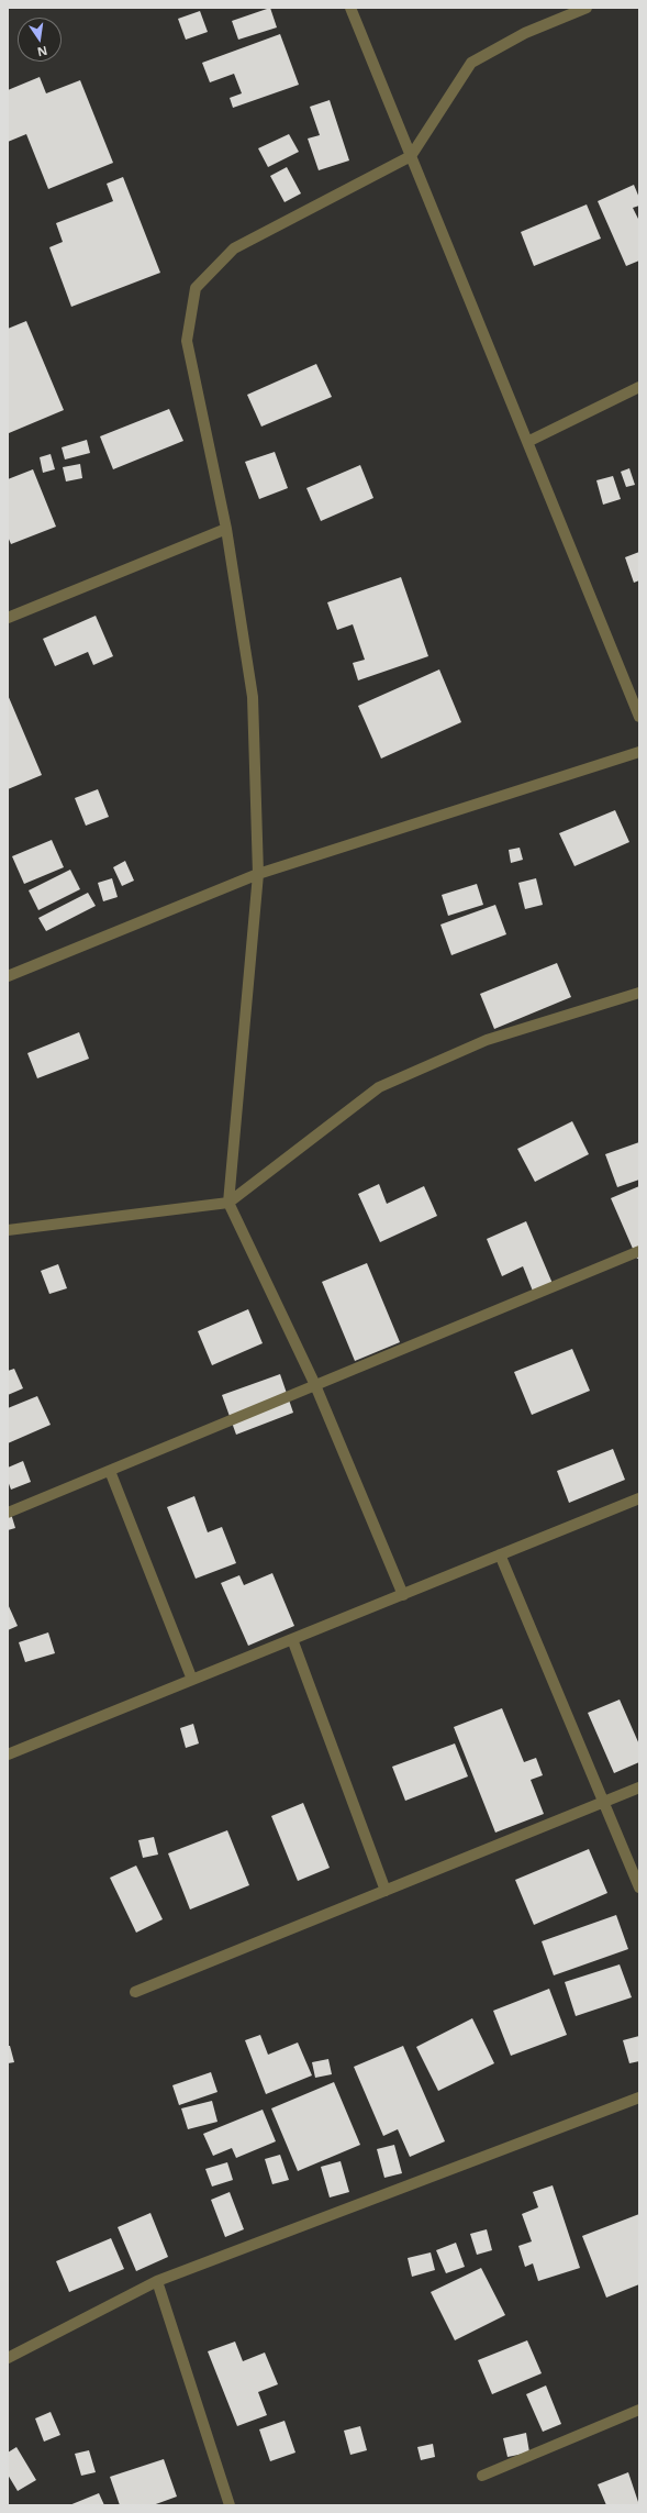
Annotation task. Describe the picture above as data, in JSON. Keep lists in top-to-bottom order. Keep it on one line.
{"north":"bottom"}
